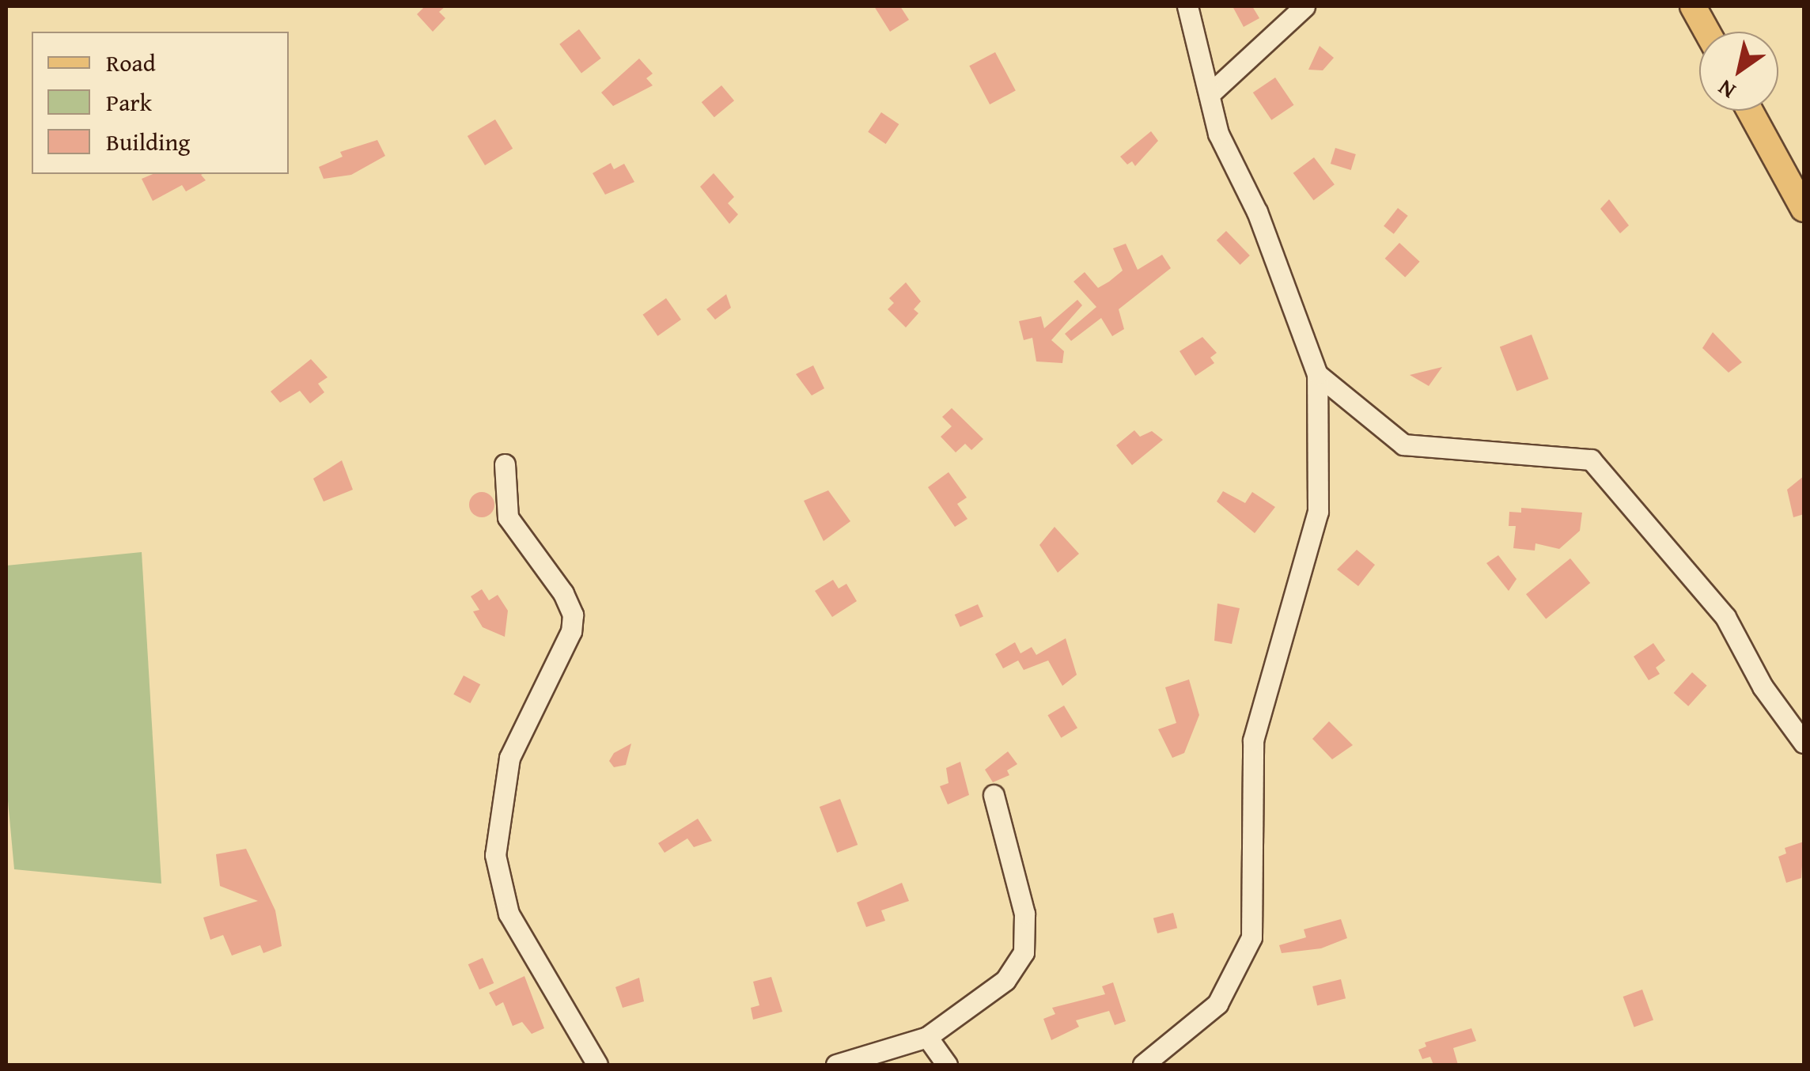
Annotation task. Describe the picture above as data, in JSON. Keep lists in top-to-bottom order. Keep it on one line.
{"legend":["Road","Park","Building"],"north":"bottom left"}
